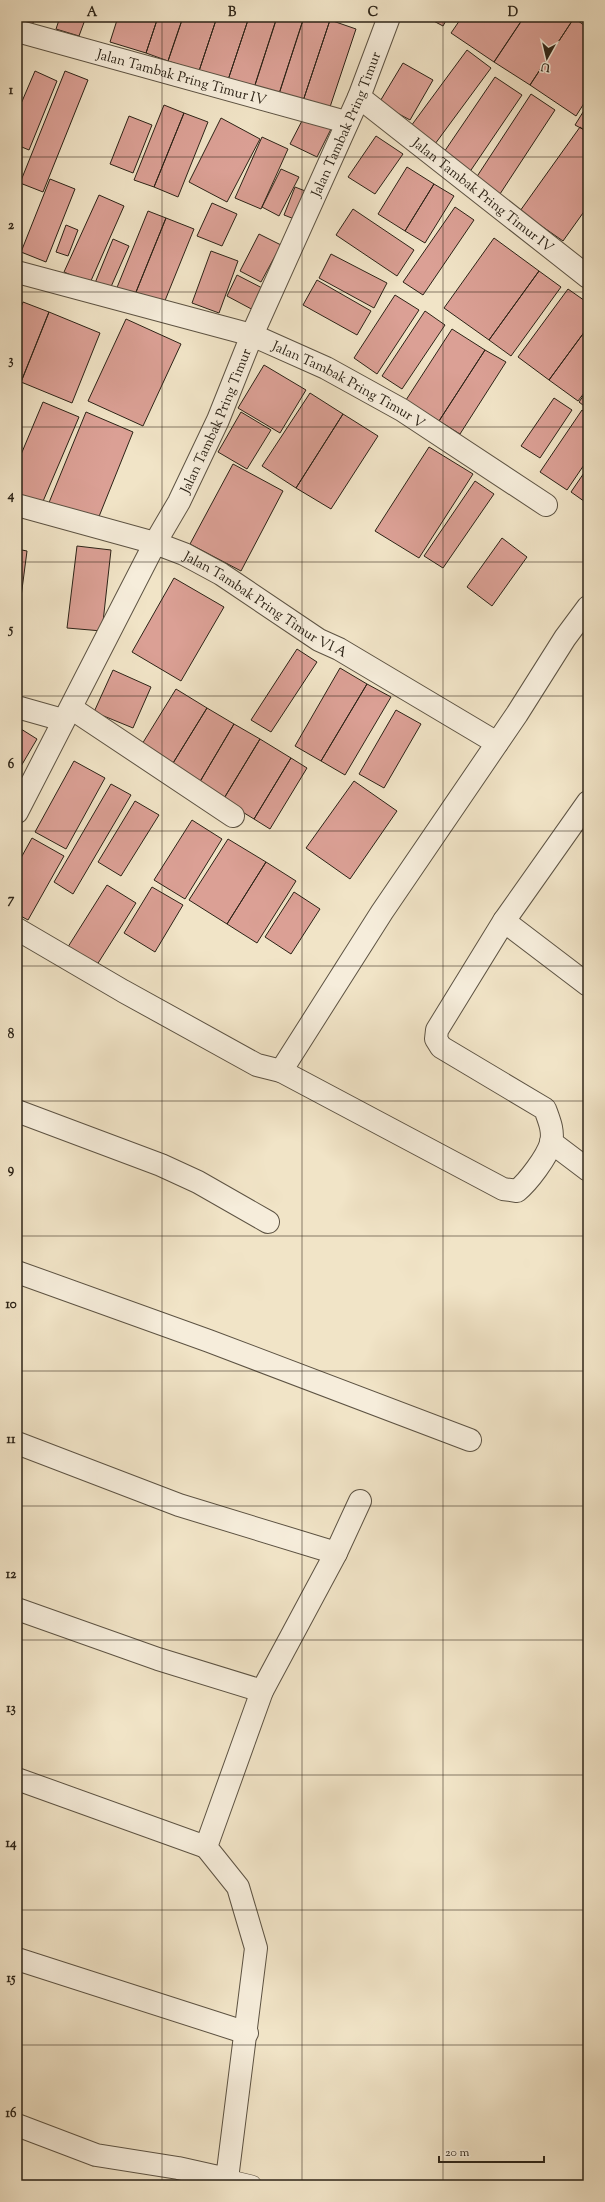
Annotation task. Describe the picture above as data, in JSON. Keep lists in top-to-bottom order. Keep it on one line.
{"streets":{"street":["Jalan Tambak Pring Timur IV","Jalan Tambak Pring Timur","Jalan Tambak Pring Timur V","Jalan Tambak Pring Timur VI A"]},"crossings":[["Jalan Tambak Pring Timur IV","Jalan Tambak Pring Timur"],["Jalan Tambak Pring Timur","Jalan Tambak Pring Timur V"],["Jalan Tambak Pring Timur","Jalan Tambak Pring Timur VI A"]],"scale_bar":"20 m","north":"bottom","grid":{"columns":["A","B","C","D"],"rows":["1","2","3","4","5","6","7","8","9","10","11","12","13","14","15","16"]}}
